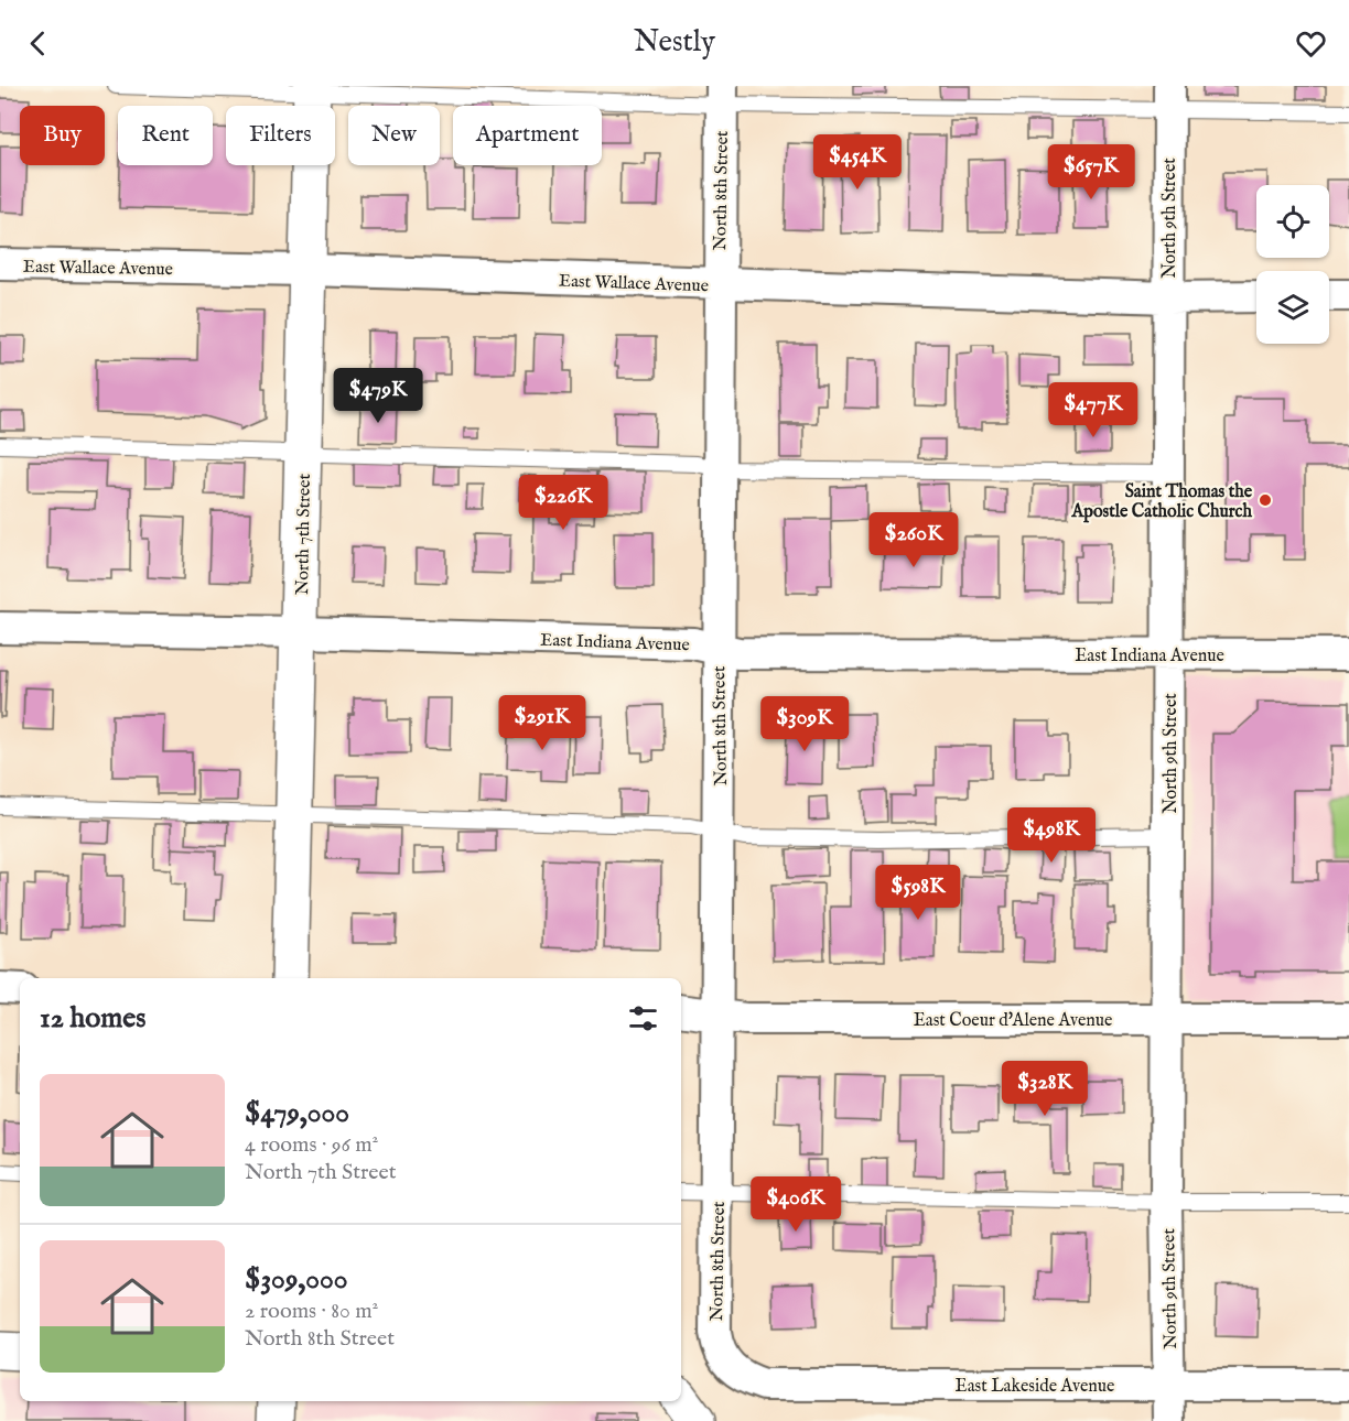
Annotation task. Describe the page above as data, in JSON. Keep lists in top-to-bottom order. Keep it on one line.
{"streets":{"street":["North 8th Street","North 9th Street","East Wallace Avenue","North 7th Street","East Indiana Avenue","East Coeur d'Alene Avenue","East Lakeside Avenue"]},"crossings":[["North 8th Street","East Wallace Avenue"],["North 8th Street","East Indiana Avenue"],["North 8th Street","East Coeur d'Alene Avenue"],["North 8th Street","East Lakeside Avenue"],["North 9th Street","East Wallace Avenue"],["North 9th Street","East Indiana Avenue"],["North 9th Street","East Coeur d'Alene Avenue"],["North 9th Street","East Lakeside Avenue"],["East Wallace Avenue","North 7th Street"],["North 7th Street","East Indiana Avenue"]],"places":["Saint Thomas the Apostle Catholic Church"],"page":{"header":"Nestly","chip":["Buy","Rent","Filters","New","Apartment"],"price":["$454K","$657K","$479K","$477K","$226K","$260K","$291K","$309K","$498K","$598K","$328K","$406K"],"heading":"12 homes","list":[{"name":"$479,000","note":"4 rooms · 96 m² · North 7th Street"},{"name":"$309,000","note":"2 rooms · 80 m² · North 8th Street"}]}}
